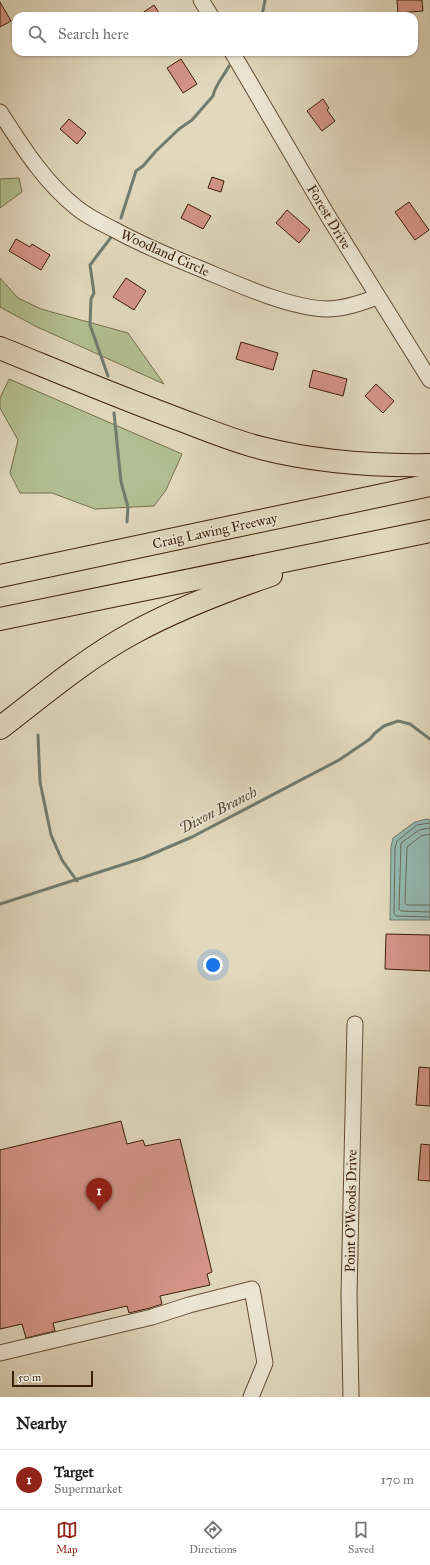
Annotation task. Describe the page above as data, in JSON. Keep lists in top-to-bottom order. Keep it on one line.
{"streets":{"highway":["Craig Lawing Freeway"],"street":["Forest Drive","Woodland Circle","Point O'Woods Drive"]},"crossings":[["Forest Drive","Woodland Circle"]],"water":["Dixon Branch"],"scale_bar":"50 m","page":{"search":"Search here","pins":"1","scale":"50 m","heading":"Nearby","list":[{"mark":"1","name":"Target","note":"Supermarket","value":"170 m"}],"nav":["Map","Directions","Saved"]}}
